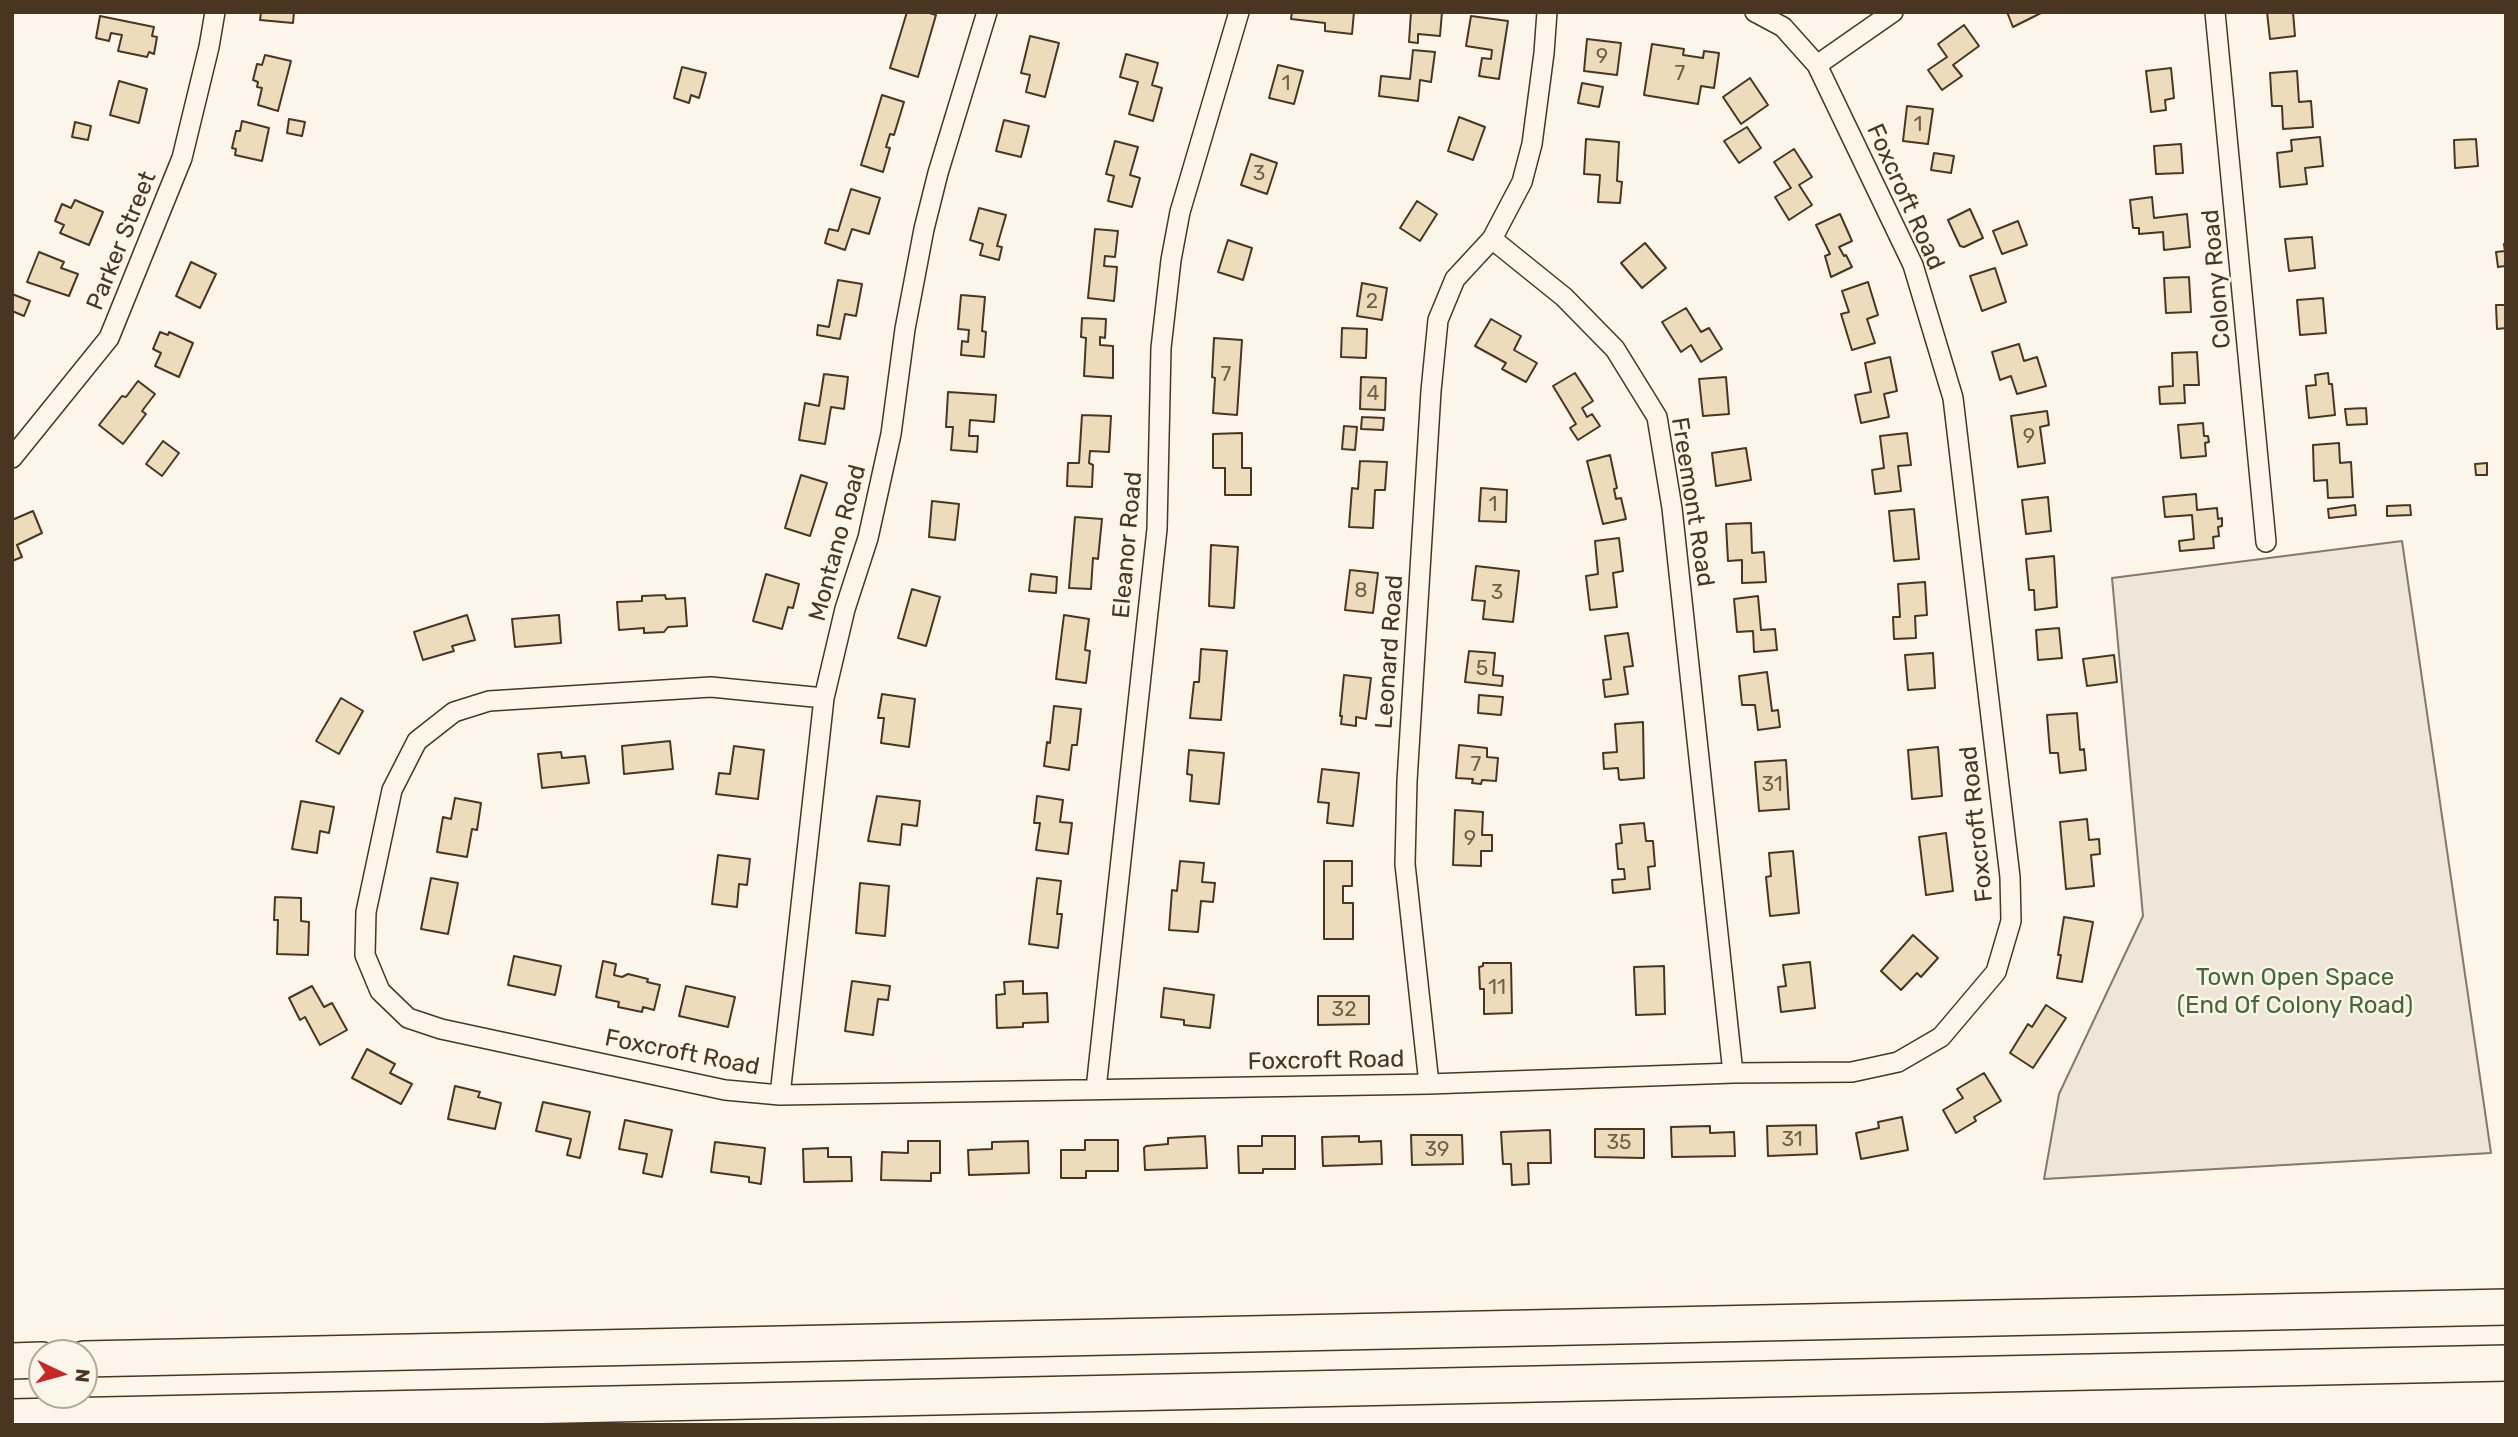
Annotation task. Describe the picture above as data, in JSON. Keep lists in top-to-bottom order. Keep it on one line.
{"streets":{"street":["Foxcroft Road","Parker Street","Colony Road","Freemont Road","Montano Road","Eleanor Road","Leonard Road"]},"crossings":[["Foxcroft Road","Freemont Road"],["Foxcroft Road","Montano Road"],["Foxcroft Road","Eleanor Road"],["Foxcroft Road","Leonard Road"],["Freemont Road","Leonard Road"]],"parks":["Town Open Space (End Of Colony Road)"],"house_numbers":["9","7","1","1","3","2","7","4","9","1","8","3","5","7","31","9","11","32","31","35","39"],"north":"right"}
